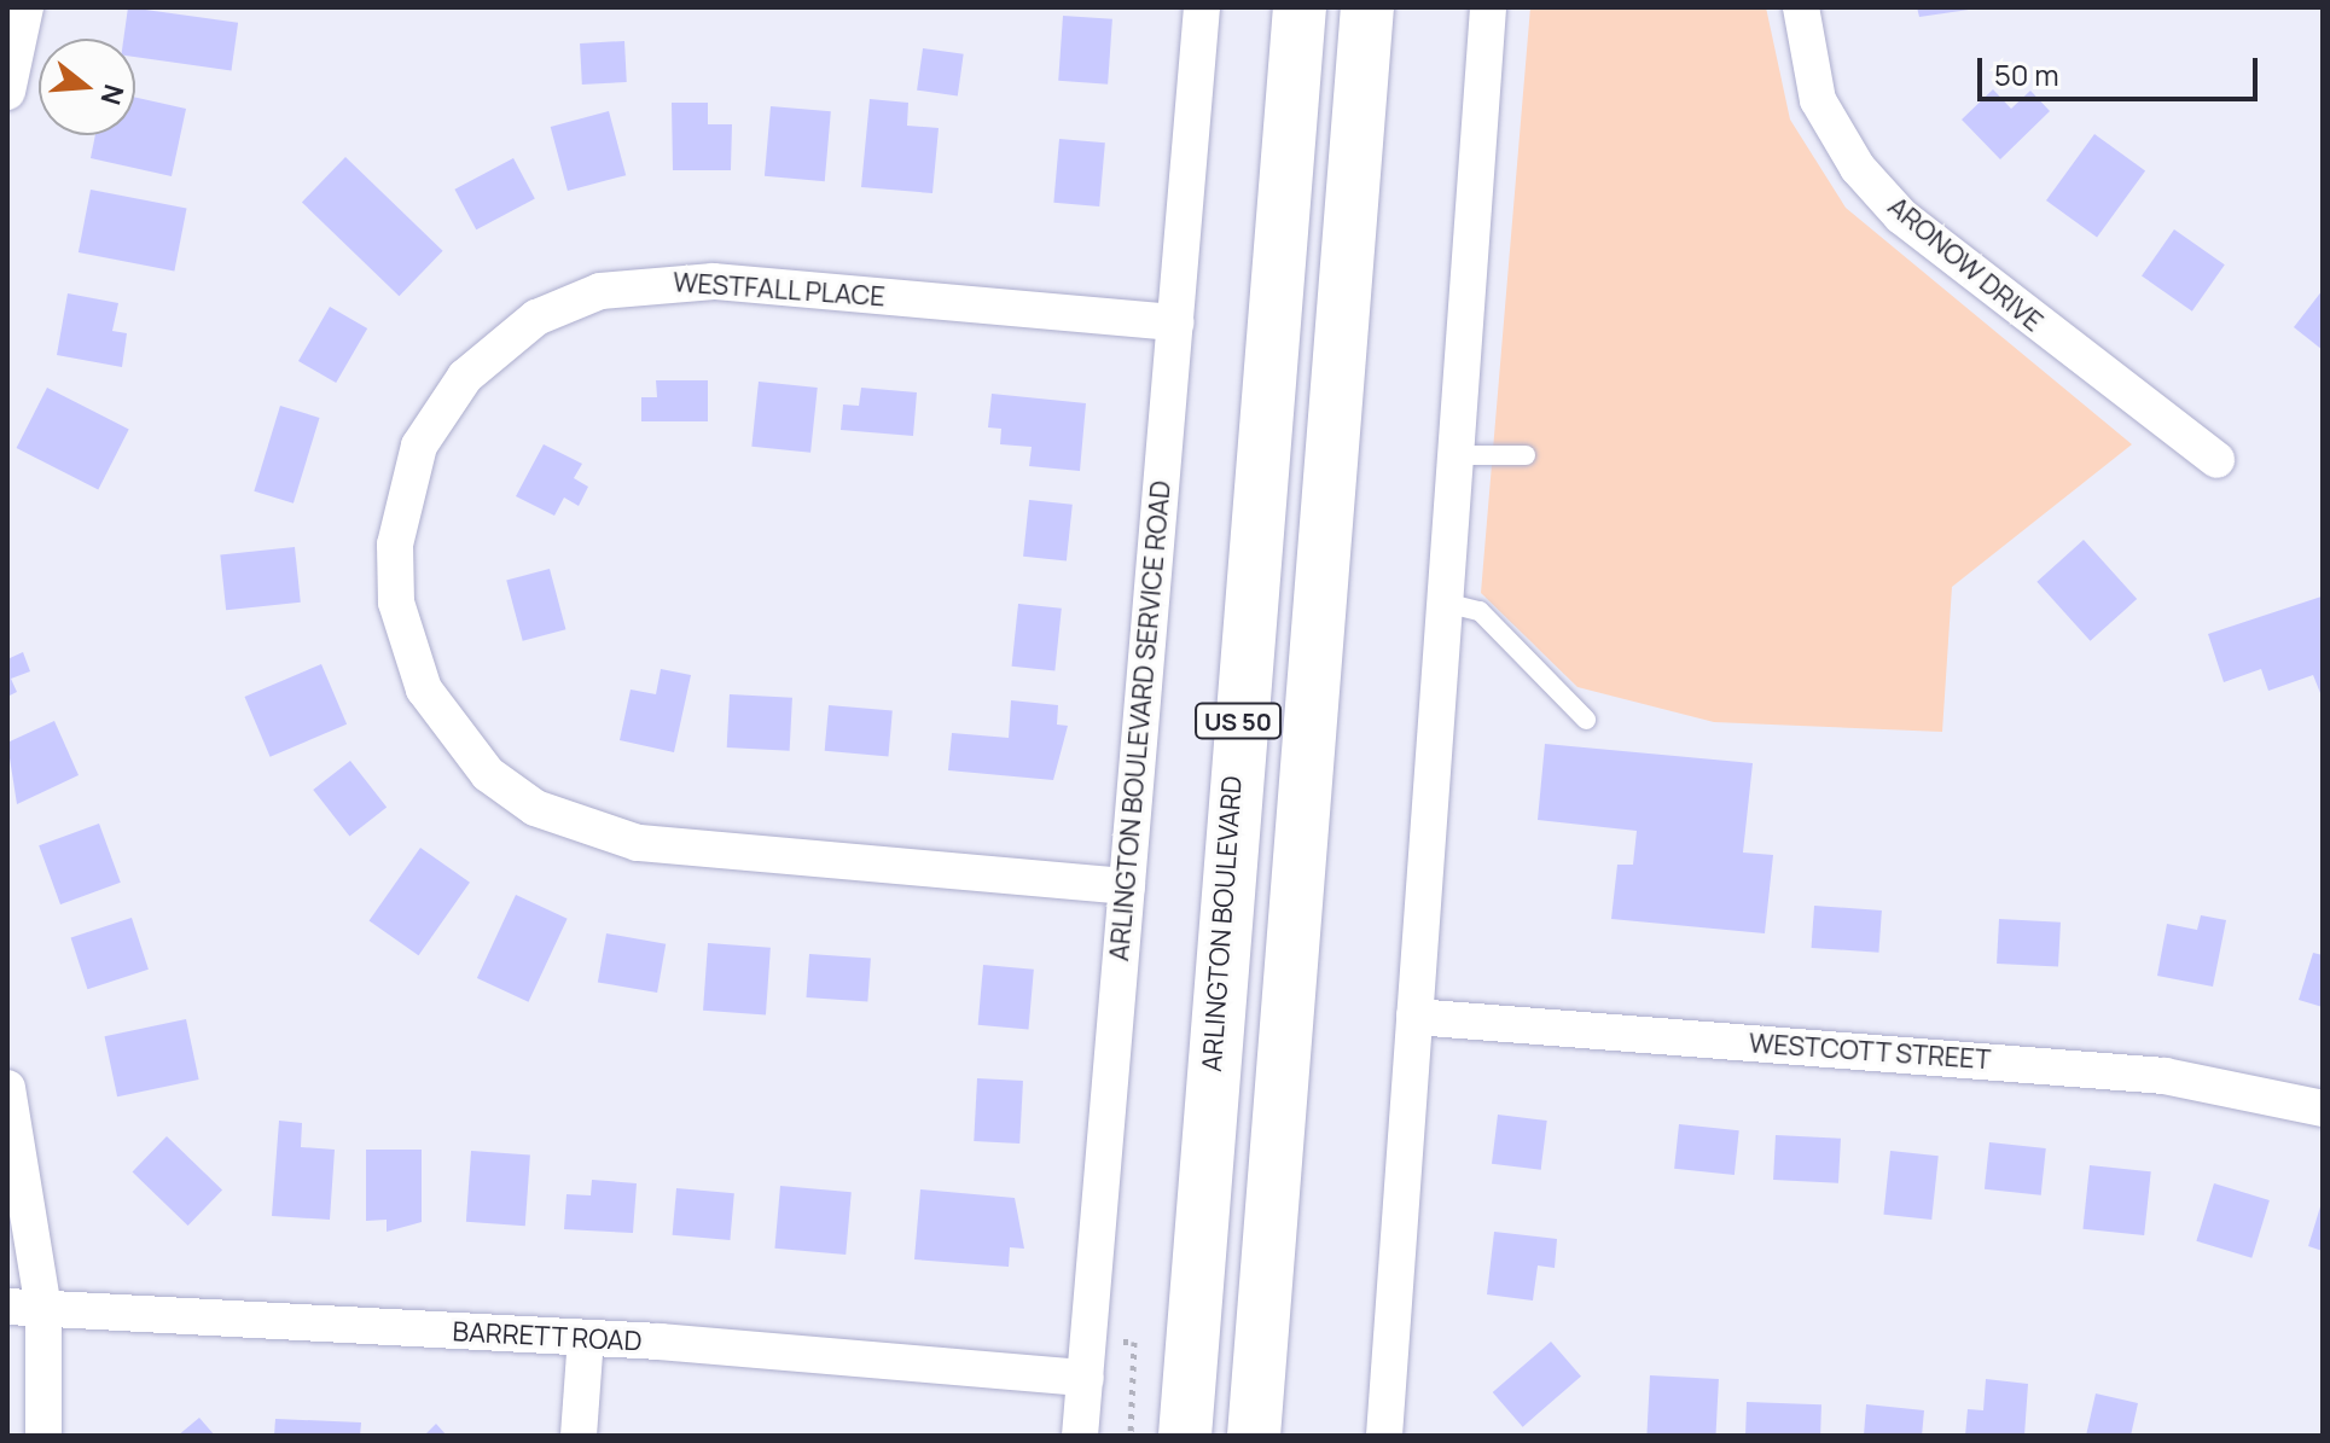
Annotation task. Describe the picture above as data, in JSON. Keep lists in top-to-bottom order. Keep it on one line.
{"streets":{"highway":["US 50","ARLINGTON BOULEVARD"],"street":["ARONOW DRIVE","WESTFALL PLACE","ARLINGTON BOULEVARD SERVICE ROAD","WESTCOTT STREET","BARRETT ROAD"]},"crossings":[["WESTFALL PLACE","ARLINGTON BOULEVARD SERVICE ROAD"],["ARLINGTON BOULEVARD SERVICE ROAD","BARRETT ROAD"]],"scale_bar":"50 m","north":"right"}
